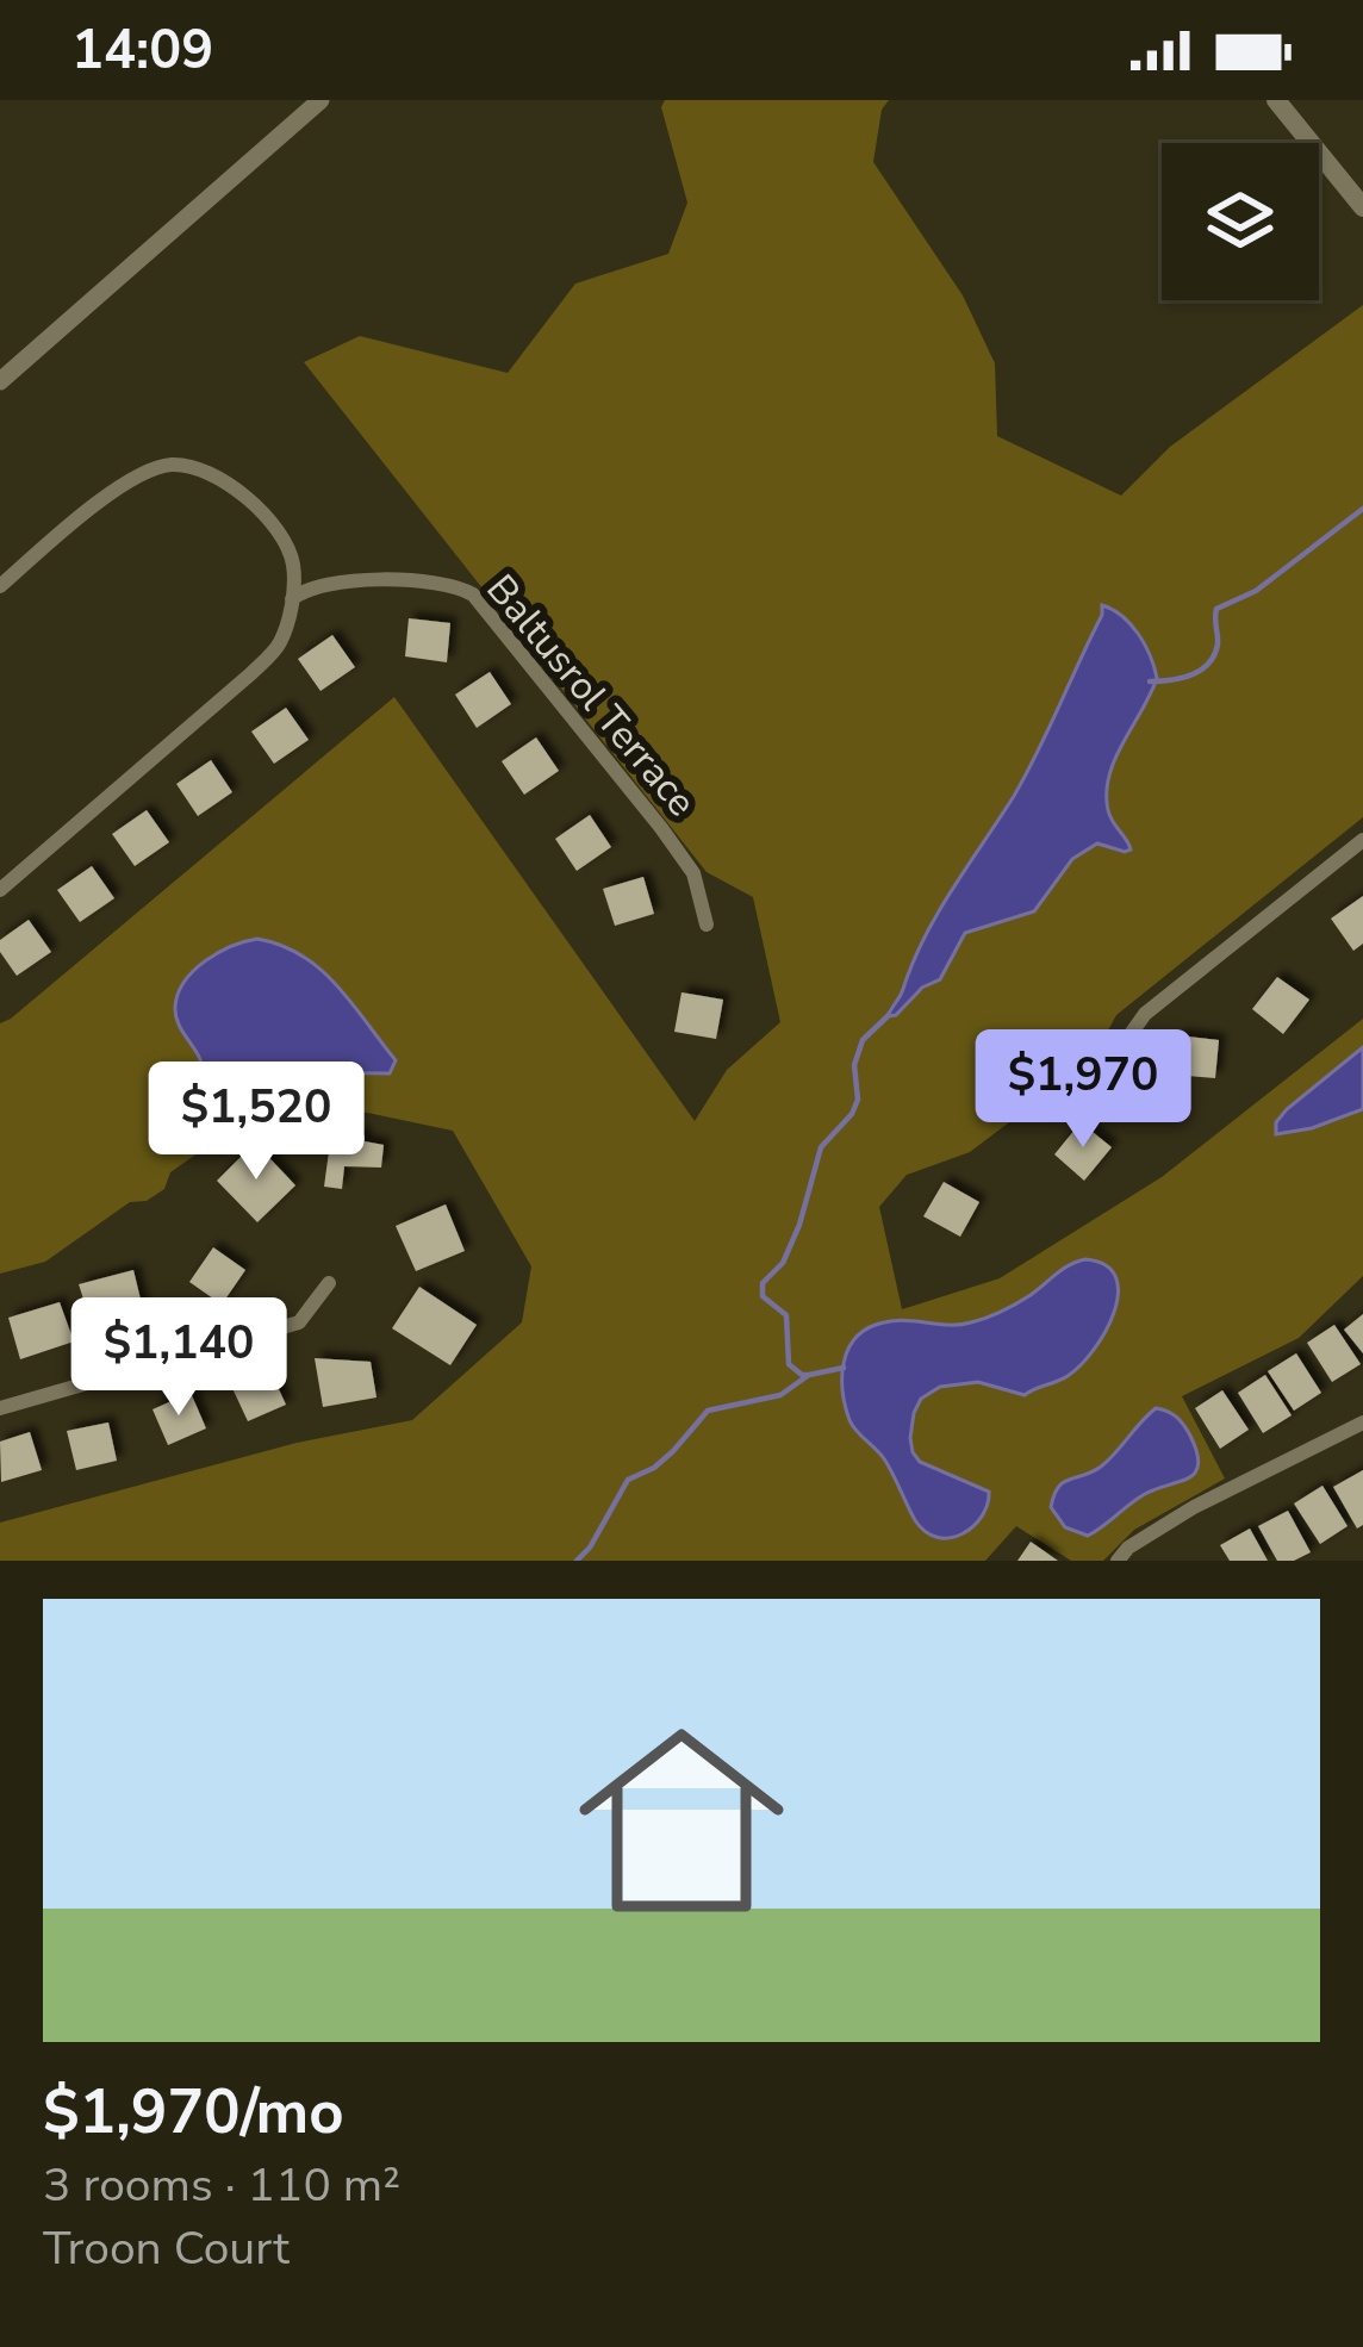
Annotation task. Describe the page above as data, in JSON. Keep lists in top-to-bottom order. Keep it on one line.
{"streets":{"street":["Baltusrol Terrace"]},"page":{"status":"14:09","price":["$1,970","$1,520","$1,140"],"list":[{"name":"$1,970/mo","note":"3 rooms · 110 m² · Troon Court"}]}}
